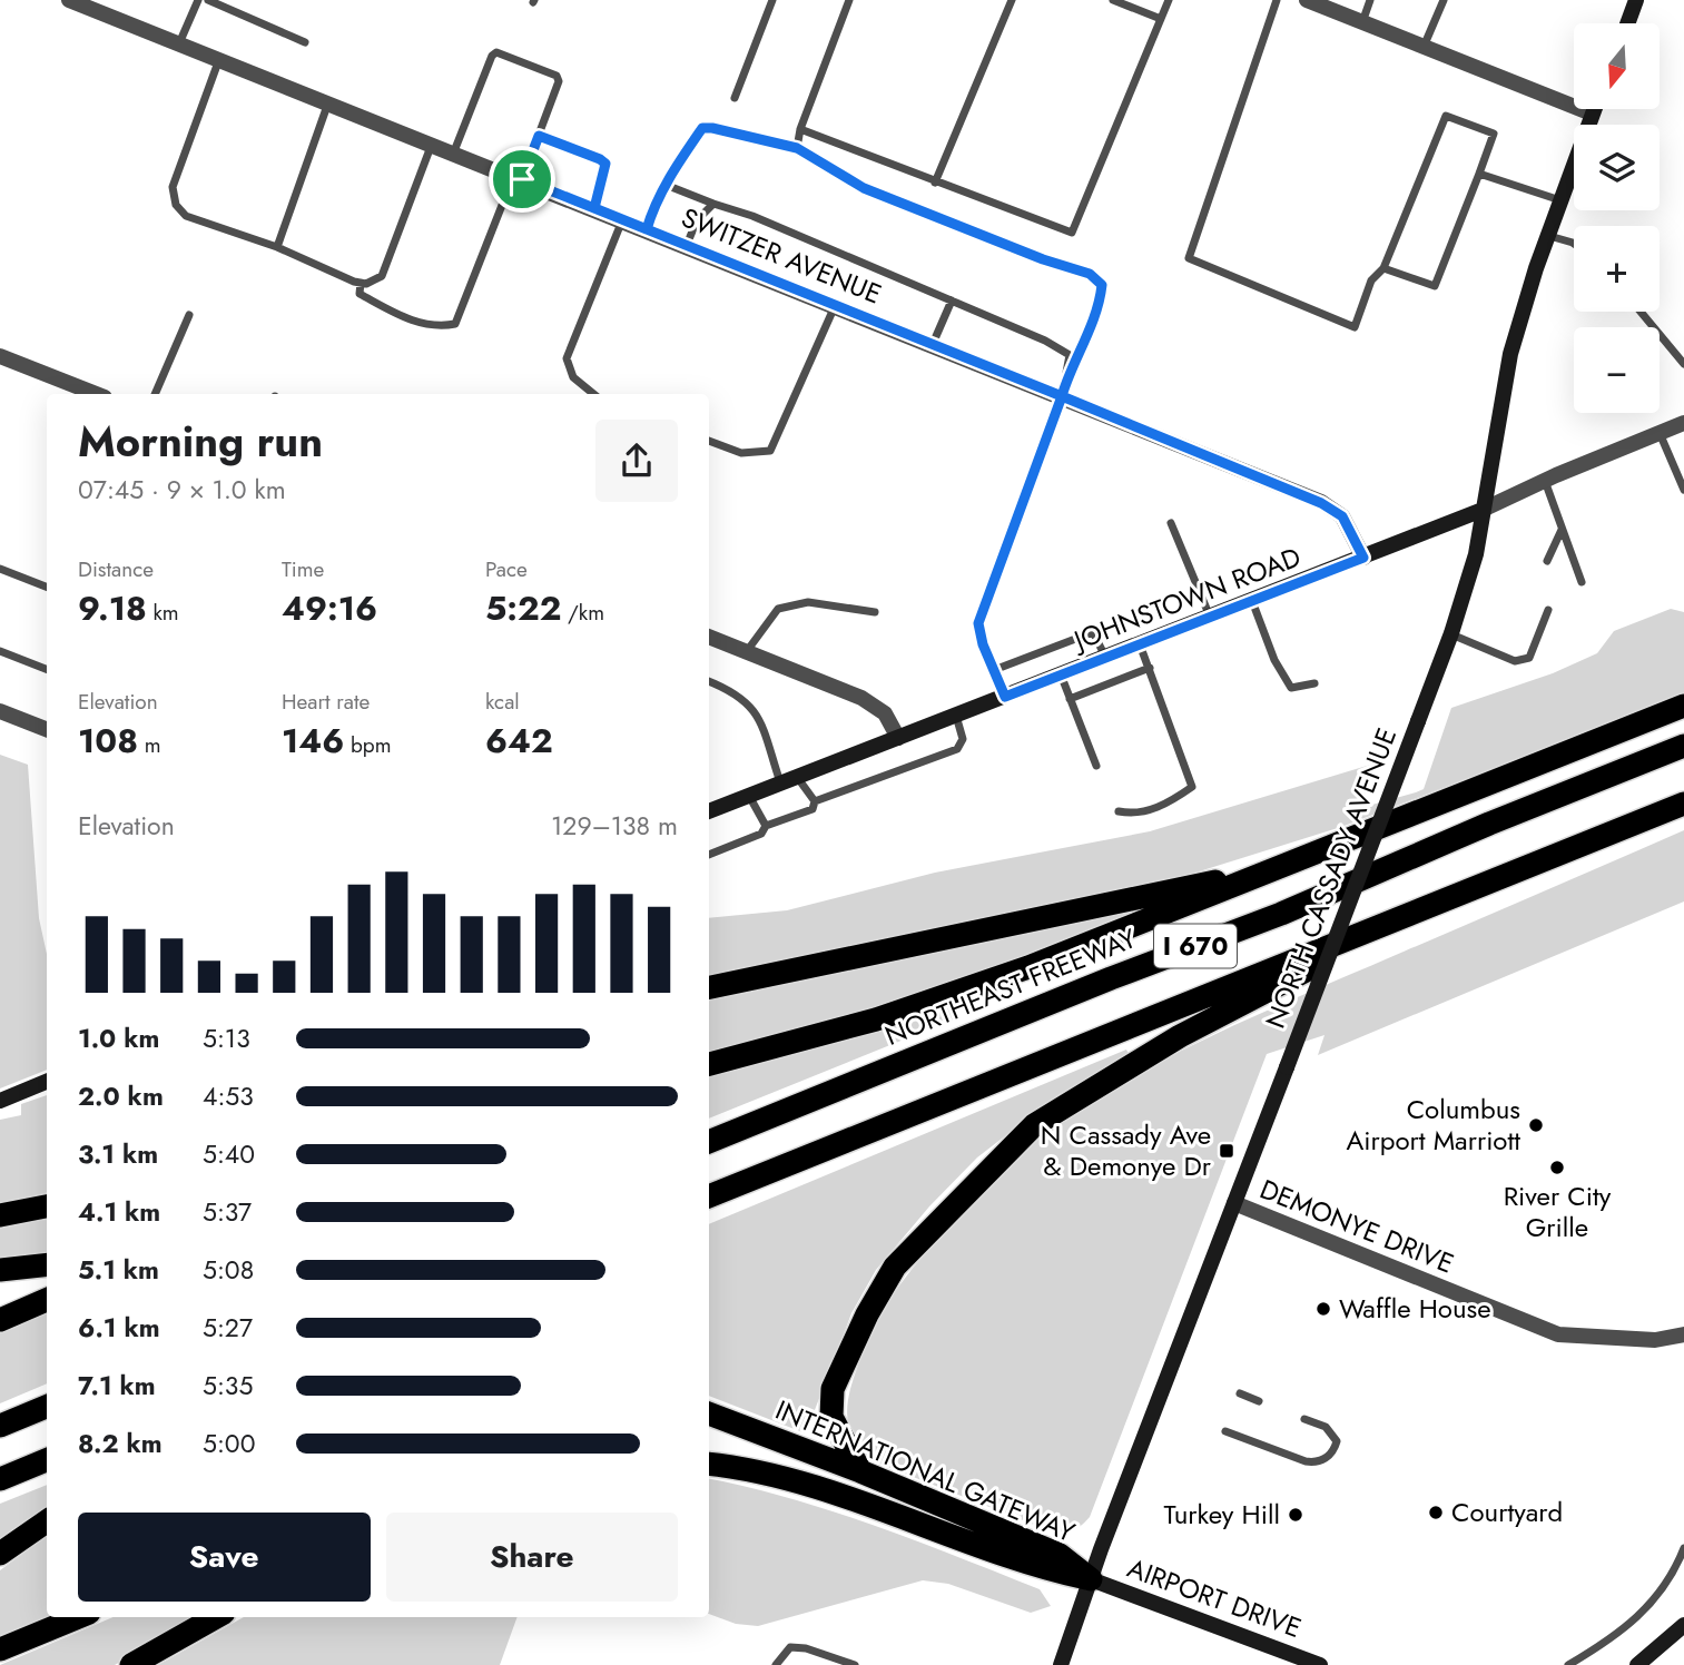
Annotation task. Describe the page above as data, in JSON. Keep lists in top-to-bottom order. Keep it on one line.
{"streets":{"highway":["I 670","NORTHEAST FREEWAY","INTERNATIONAL GATEWAY"],"main road":["JOHNSTOWN ROAD","NORTH CASSADY AVENUE","AIRPORT DRIVE"],"street":["SWITZER AVENUE","DEMONYE DRIVE"]},"crossings":[["SWITZER AVENUE","JOHNSTOWN ROAD"],["JOHNSTOWN ROAD","NORTH CASSADY AVENUE"],["NORTH CASSADY AVENUE","DEMONYE DRIVE"],["NORTH CASSADY AVENUE","INTERNATIONAL GATEWAY"],["NORTH CASSADY AVENUE","AIRPORT DRIVE"],["INTERNATIONAL GATEWAY","AIRPORT DRIVE"]],"places":{"other":["Columbus Airport Marriott","River City Grille","Waffle House","Courtyard","Turkey Hill"],"transit":["N Cassady Ave & Demonye Dr"]},"north":"bottom","page":{"map_buttons":["+","−"],"heading":["Morning run","07:45 · 9 × 1.0 km"],"stats":[["Distance","9.18 km"],["Time","49:16"],["Pace","5:22 /km"],["Elevation","108 m"],["Heart rate","146 bpm"],["kcal","642"]],"chart":["Elevation","129–138 m"],"list":[{"name":"1.0 km","note":"5:13"},{"name":"2.0 km","note":"4:53"},{"name":"3.1 km","note":"5:40"},{"name":"4.1 km","note":"5:37"},{"name":"5.1 km","note":"5:08"},{"name":"6.1 km","note":"5:27"},{"name":"7.1 km","note":"5:35"},{"name":"8.2 km","note":"5:00"}],"buttons":["Save","Share"]}}
